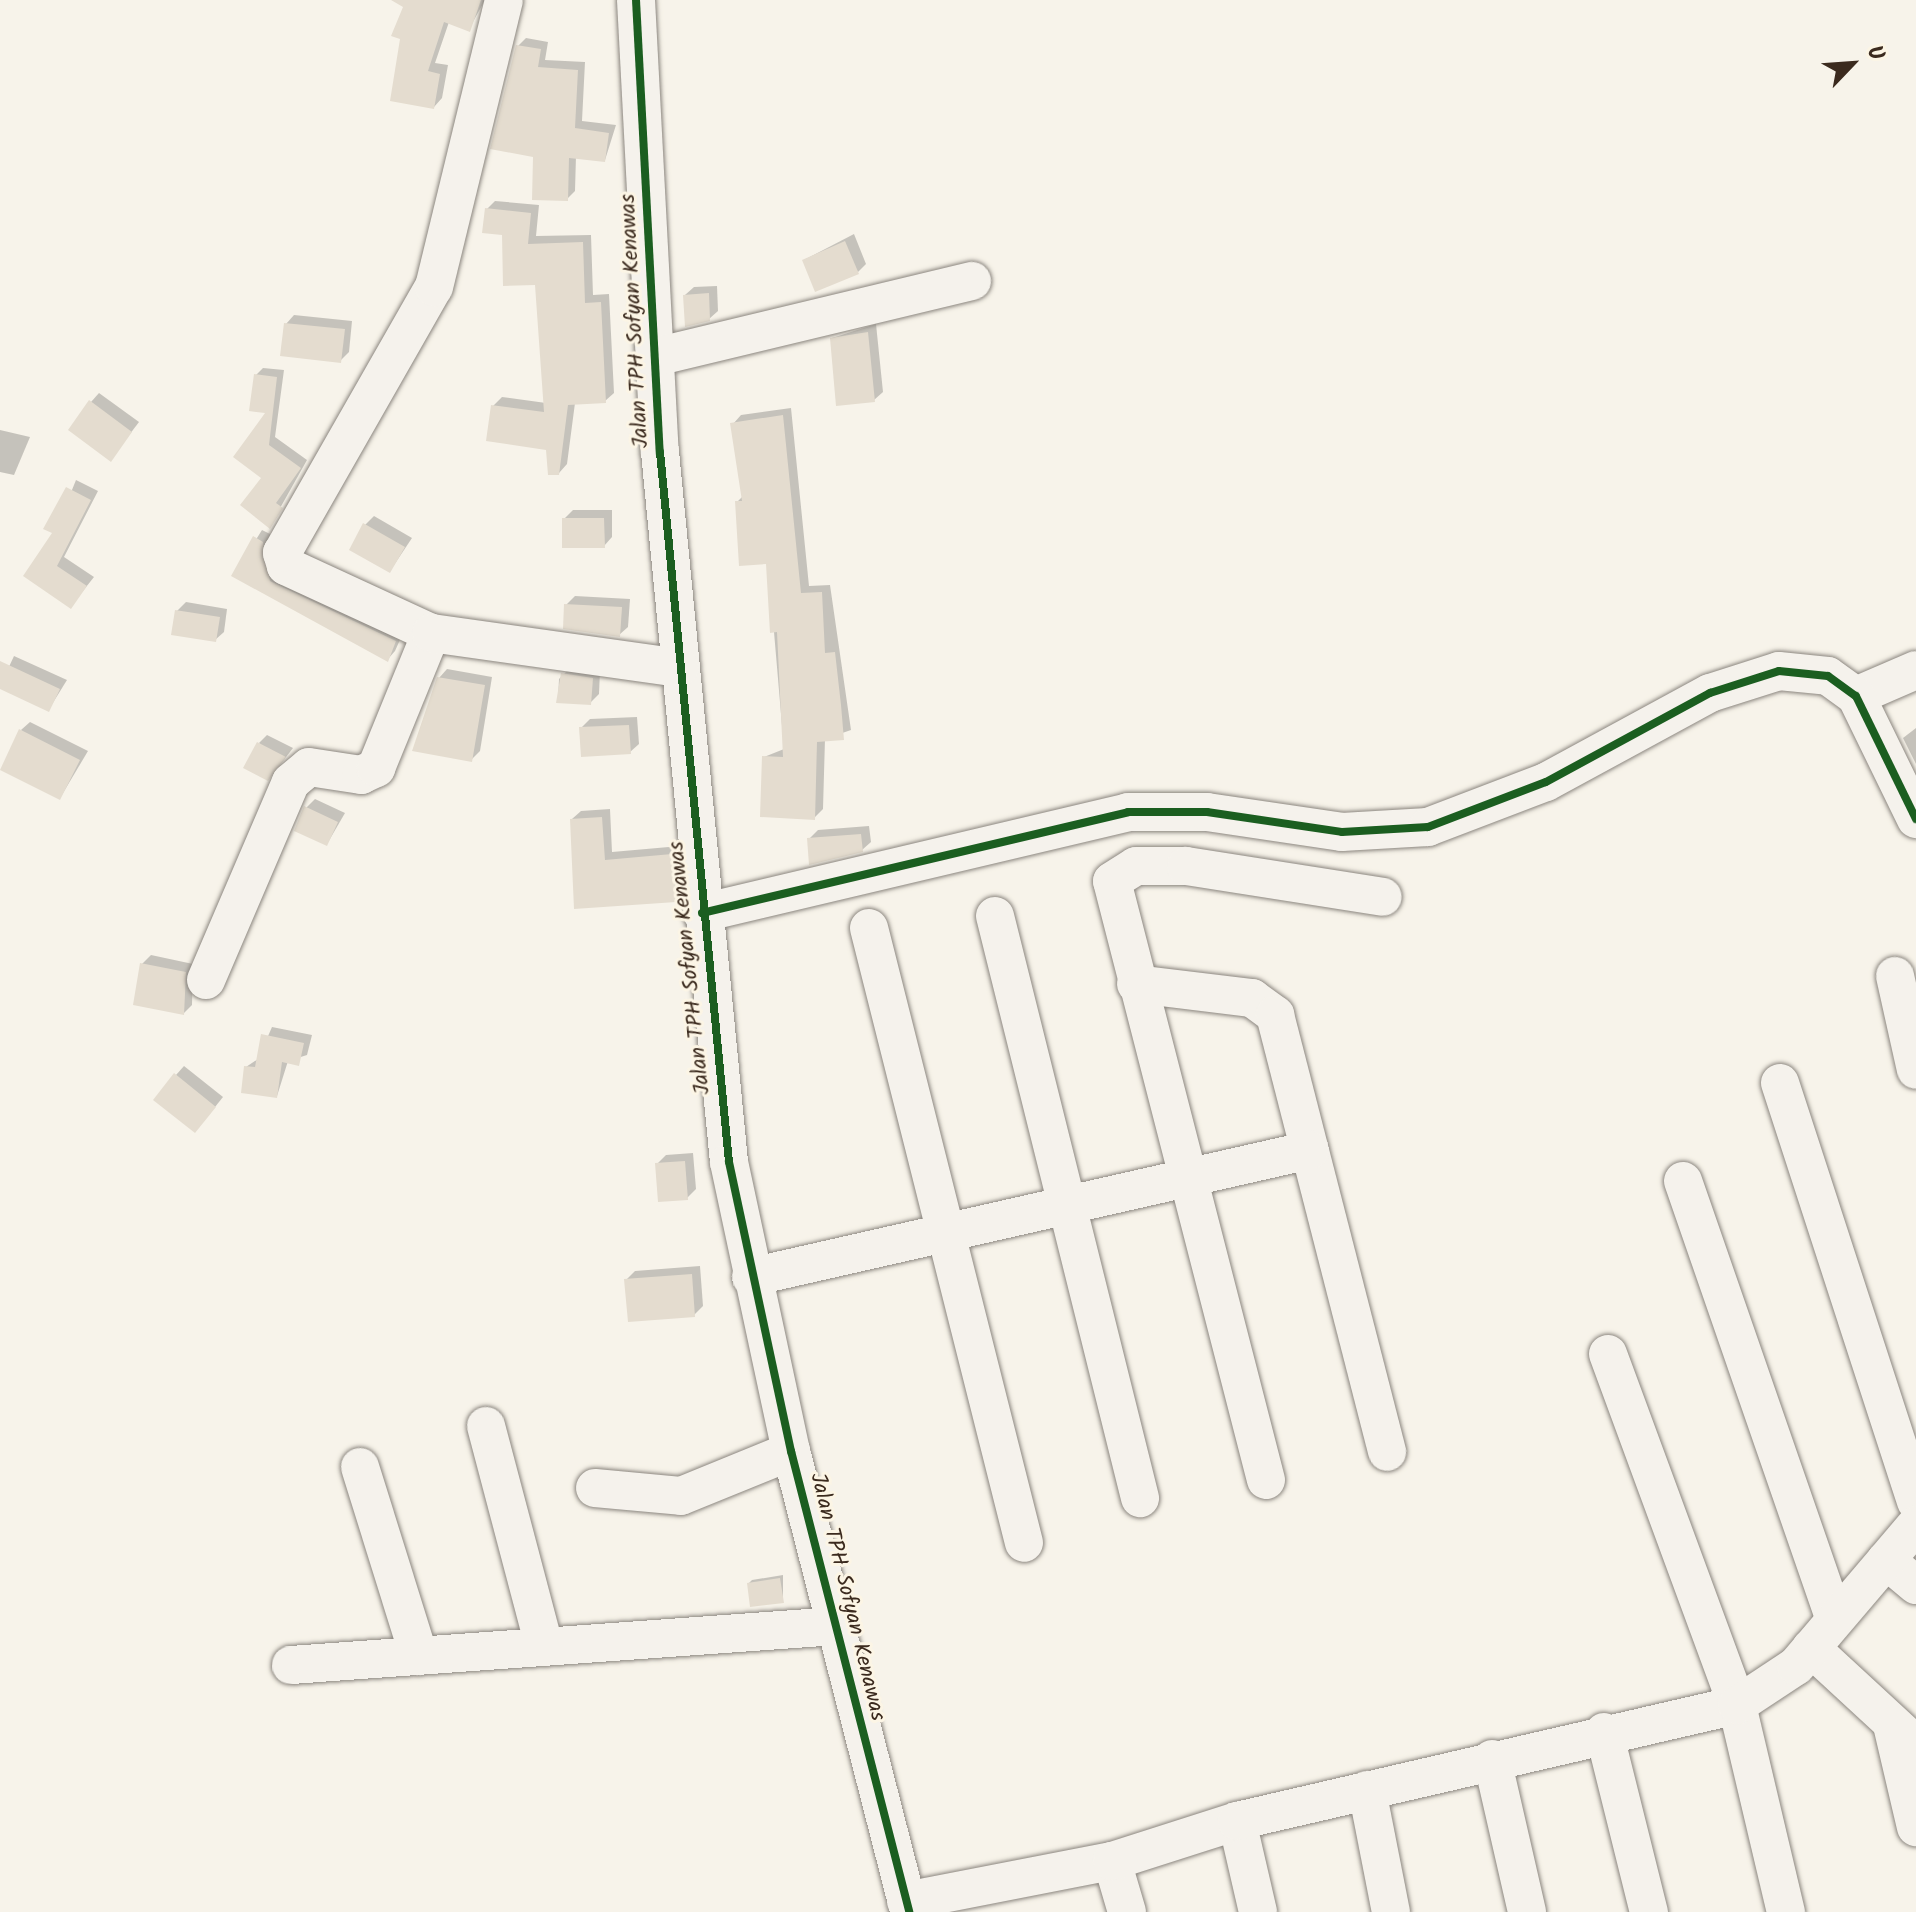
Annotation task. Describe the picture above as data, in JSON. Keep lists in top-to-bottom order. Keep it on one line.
{"streets":{"street":["Jalan TPH Sofyan Kenawas"]},"north":"top right"}
